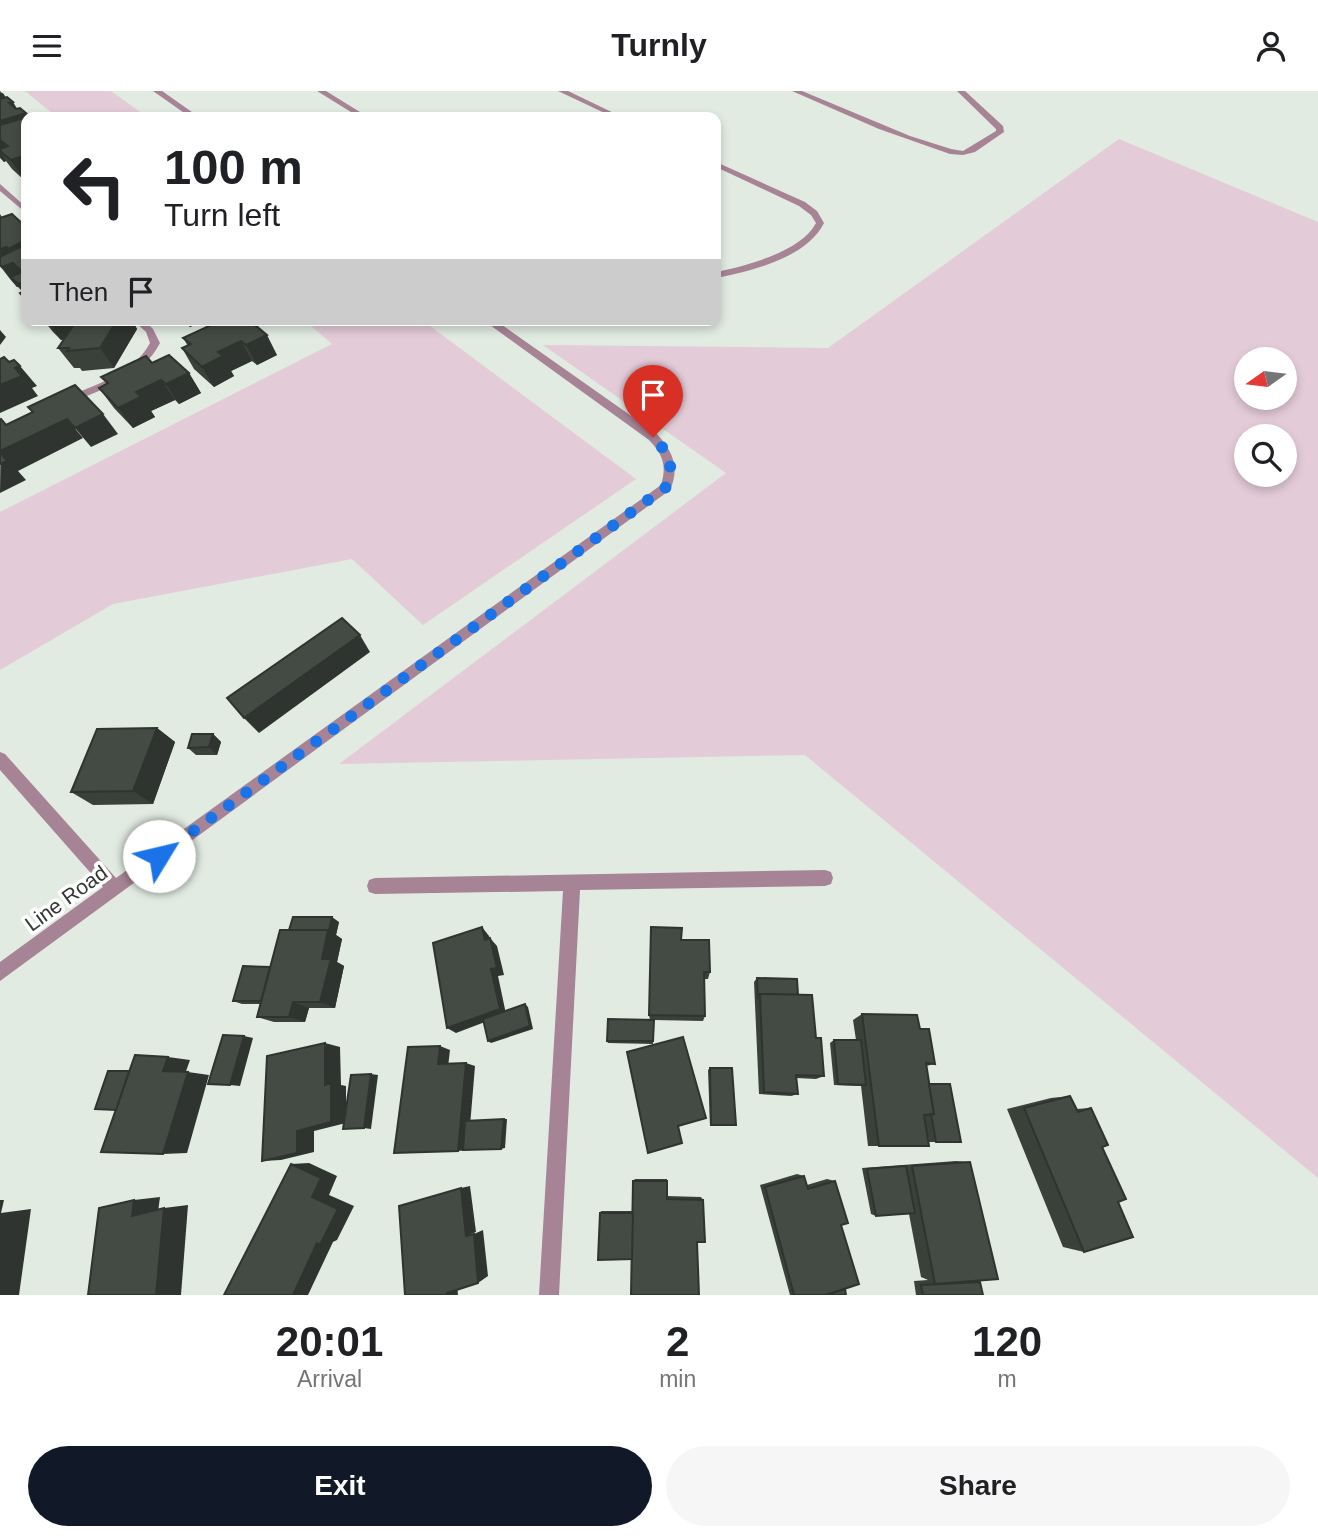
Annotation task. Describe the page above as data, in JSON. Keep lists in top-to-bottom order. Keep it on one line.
{"streets":{"street":["Line Road"]},"north":"left","page":{"header":"Turnly","turn":["100 m","Turn left"],"then":"Then","eta":["20:01","Arrival","2","min","120","m"],"buttons":["Exit","Share"]}}
